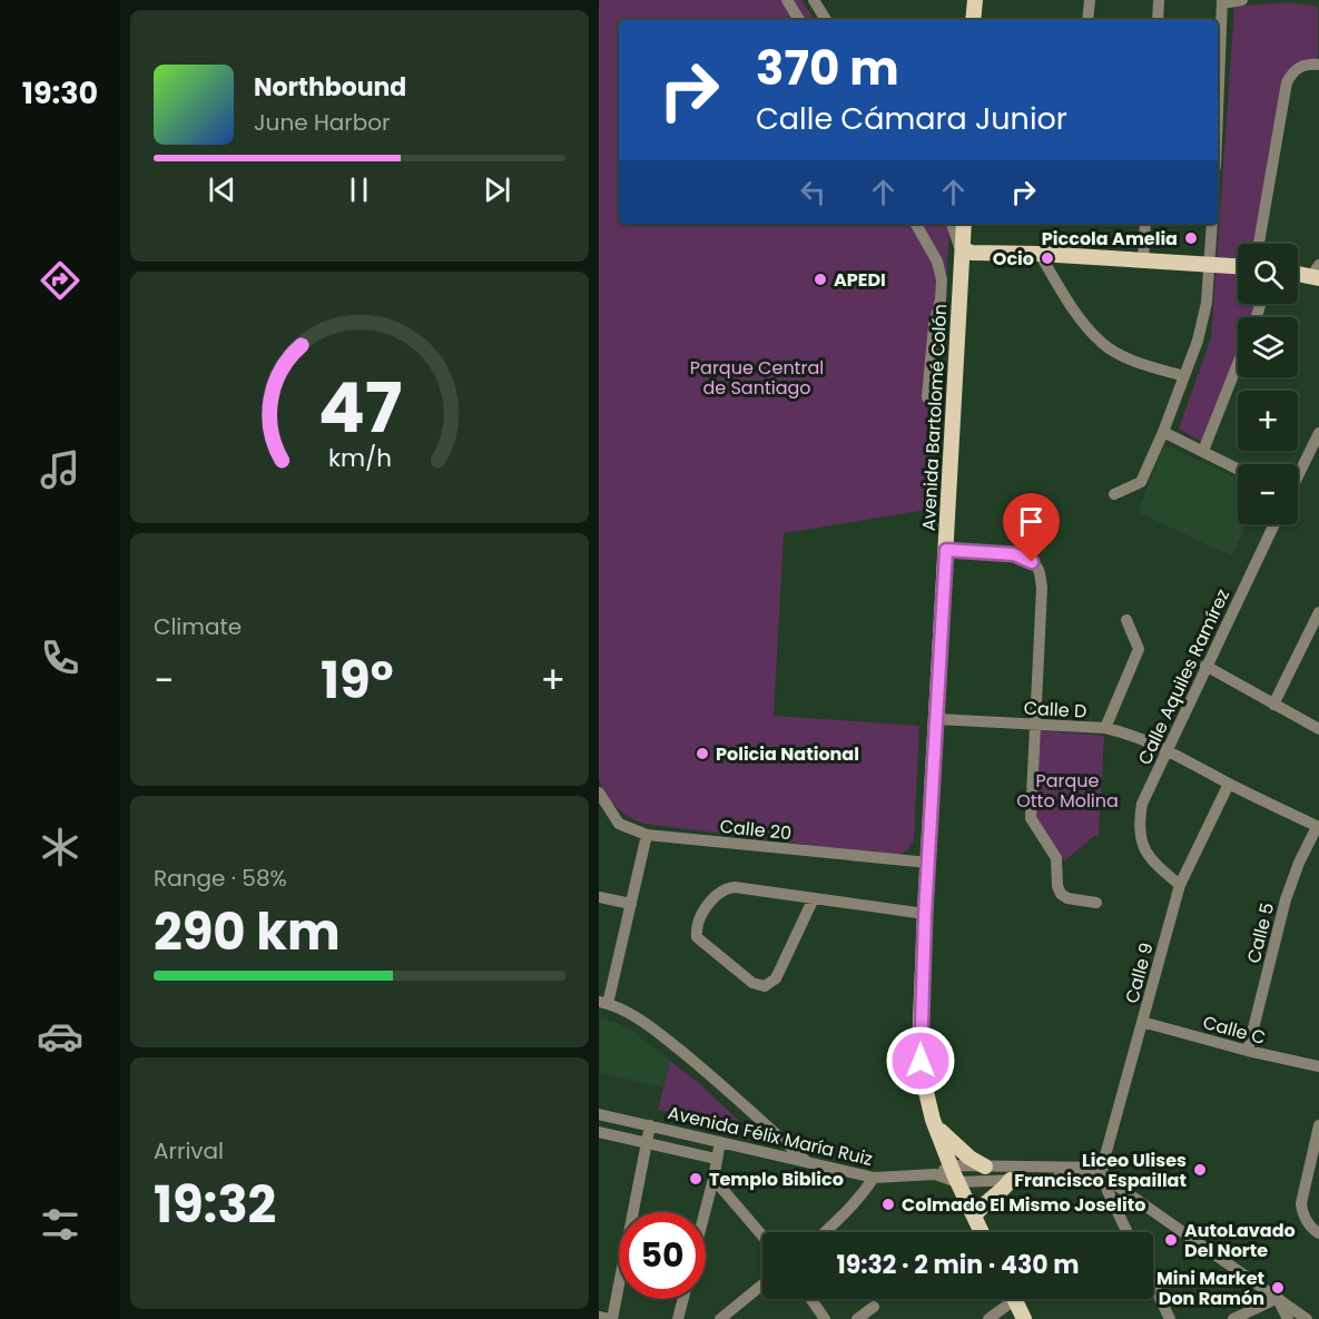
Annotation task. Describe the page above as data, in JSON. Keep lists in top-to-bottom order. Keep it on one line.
{"streets":{"main road":["Avenida Bartolomé Colón"],"street":["Calle Aquiles Ramírez","Calle D","Calle 20","Calle 5","Calle 9","Calle C","Avenida Félix María Ruiz"]},"crossings":[["Avenida Bartolomé Colón","Calle D"],["Avenida Bartolomé Colón","Calle 20"],["Avenida Bartolomé Colón","Avenida Félix María Ruiz"],["Calle Aquiles Ramírez","Calle D"],["Calle Aquiles Ramírez","Calle 9"],["Calle D","Calle 5"],["Calle D","Calle 9"],["Calle 5","Calle C"],["Calle 9","Calle C"]],"parks":["Parque Central de Santiago","Parque Otto Molina"],"places":["Piccola Amelia","Ocio","APEDI","Policia National","Liceo Ulises Francisco Espaillat","Templo Biblico","Colmado El Mismo Joselito","AutoLavado Del Norte","Mini Market Don Ramón"],"page":{"tabs":"19:30","turn":["370 m","Calle Cámara Junior"],"song":["Northbound","June Harbor"],"map_buttons":["+","−"],"tile":["Climate",["Range · 58%","290 km"],["Arrival","19:32"]],"heat":["−","19°","+"],"limit":"50","trip":"19:32 · 2 min · 430 m","gauge":["47","km/h"]}}
